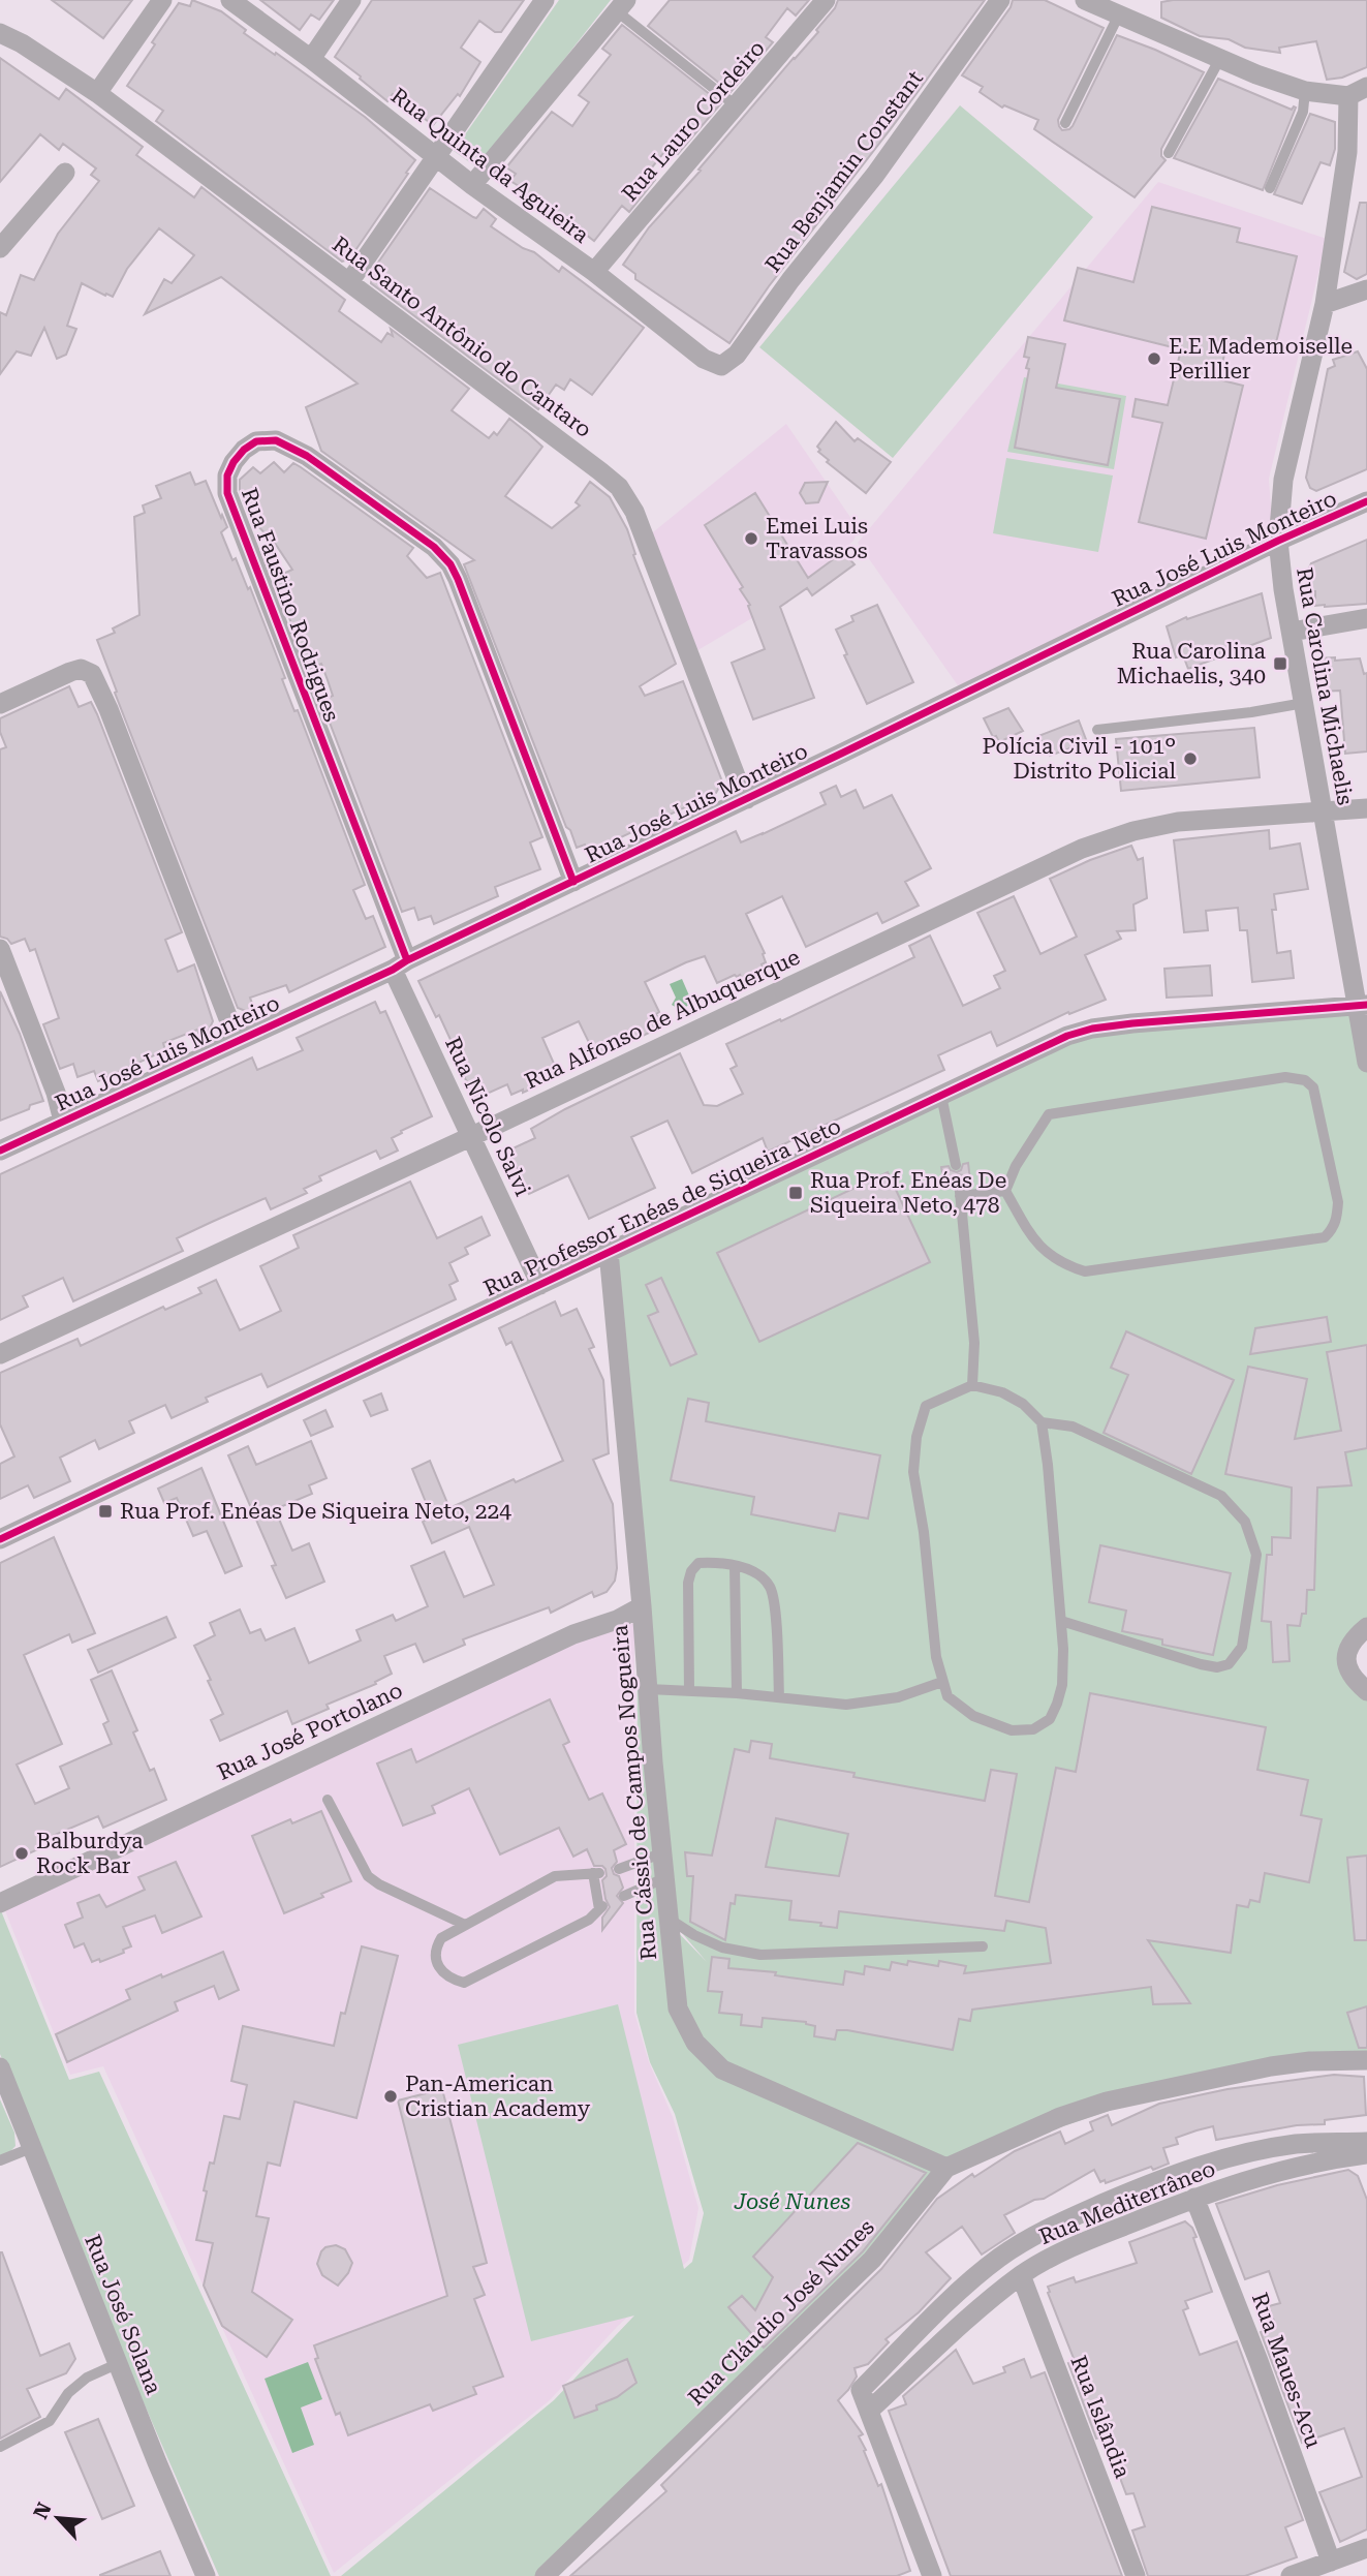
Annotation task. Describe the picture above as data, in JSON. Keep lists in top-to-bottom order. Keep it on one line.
{"streets":{"street":["Rua Lauro Cordeiro","Rua Quinta da Aguieira","Rua Benjamin Constant","Rua Santo Antônio do Cantaro","Rua José Luis Monteiro","Rua Faustino Rodrigues","Rua Carolina Michaelis","Rua Alfonso de Albuquerque","Rua Nicolo Salvi","Rua Professor Enéas de Siqueira Neto","Rua José Portolano","Rua Cássio de Campos Nogueira","Rua Mediterrâneo","Rua Cláudio José Nunes","Rua José Solana","Rua Maues-Acu","Rua Islândia"]},"crossings":[["Rua Lauro Cordeiro","Rua Quinta da Aguieira"],["Rua Quinta da Aguieira","Rua Benjamin Constant"],["Rua Santo Antônio do Cantaro","Rua José Luis Monteiro"],["Rua José Luis Monteiro","Rua Faustino Rodrigues"],["Rua José Luis Monteiro","Rua Carolina Michaelis"],["Rua José Luis Monteiro","Rua Nicolo Salvi"],["Rua Faustino Rodrigues","Rua Nicolo Salvi"],["Rua Carolina Michaelis","Rua Alfonso de Albuquerque"],["Rua Carolina Michaelis","Rua Professor Enéas de Siqueira Neto"],["Rua Alfonso de Albuquerque","Rua Nicolo Salvi"],["Rua Nicolo Salvi","Rua Professor Enéas de Siqueira Neto"],["Rua Professor Enéas de Siqueira Neto","Rua Cássio de Campos Nogueira"],["Rua José Portolano","Rua Cássio de Campos Nogueira"],["Rua Cássio de Campos Nogueira","Rua Cláudio José Nunes"],["Rua Mediterrâneo","Rua Maues-Acu"],["Rua Mediterrâneo","Rua Islândia"]],"parks":["José Nunes"],"places":{"other":["E.E Mademoiselle Perillier","Emei Luis Travassos","Polícia Civil - 101º Distrito Policial","Balburdya Rock Bar","Pan-American Cristian Academy"],"transit":["Rua Carolina Michaelis, 340","Rua Prof. Enéas De Siqueira Neto, 478","Rua Prof. Enéas De Siqueira Neto, 224"]},"north":"top left"}
